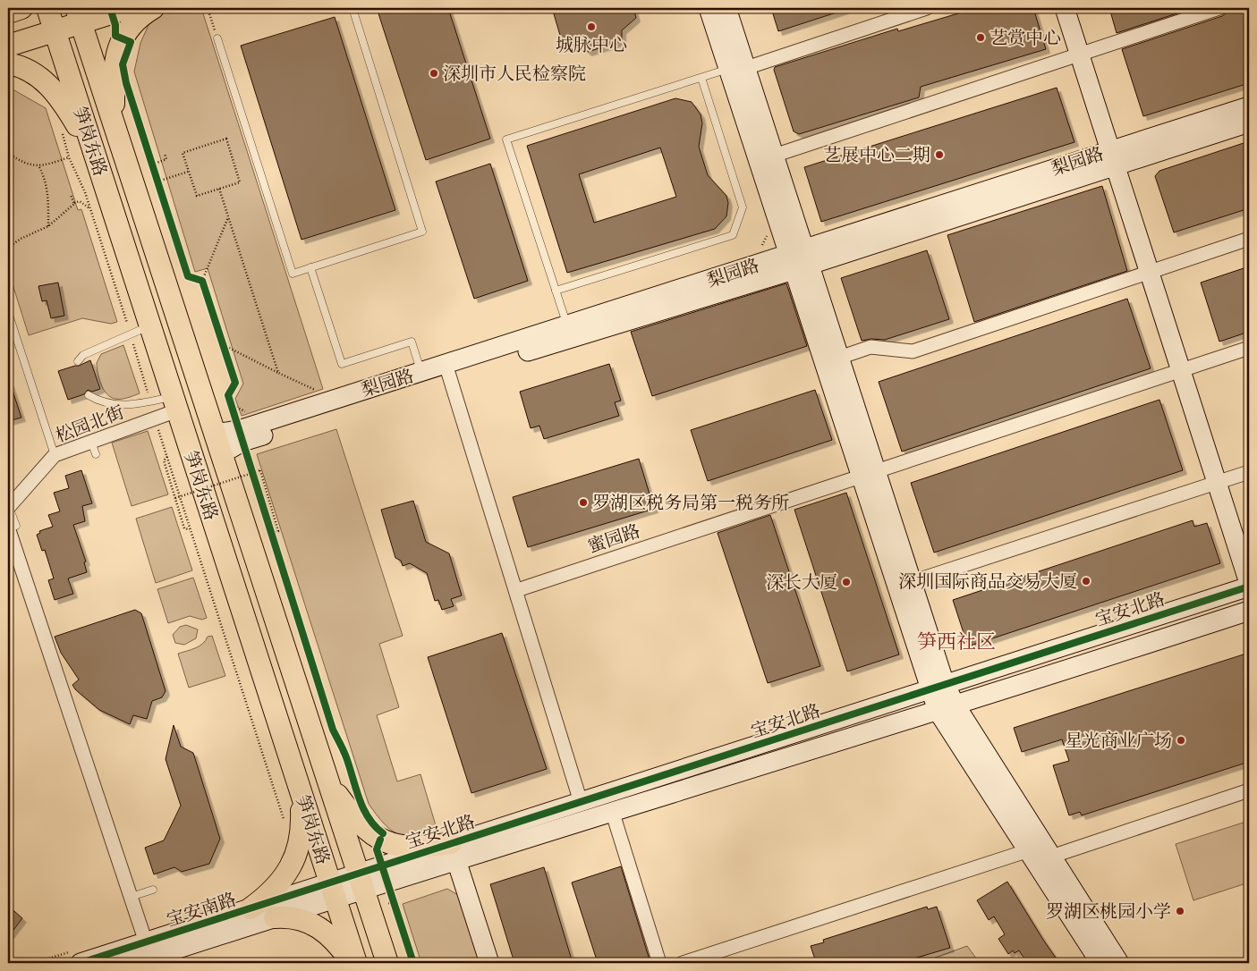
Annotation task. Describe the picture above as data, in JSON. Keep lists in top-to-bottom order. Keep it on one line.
{"streets":{"main road":["笋岗东路"],"street":["梨园路","松园北街","蜜园路","宝安北路","宝安南路"]},"crossings":[["笋岗东路","梨园路"],["笋岗东路","松园北街"],["笋岗东路","宝安北路"],["笋岗东路","宝安南路"],["宝安北路","宝安南路"]],"districts":["笋西社区"],"places":["城脉中心","艺赏中心","深圳市人民检察院","艺展中心二期","罗湖区税务局第一税务所","深圳国际商品交易大厦","深长大厦","星光商业广场","罗湖区桃园小学"]}
